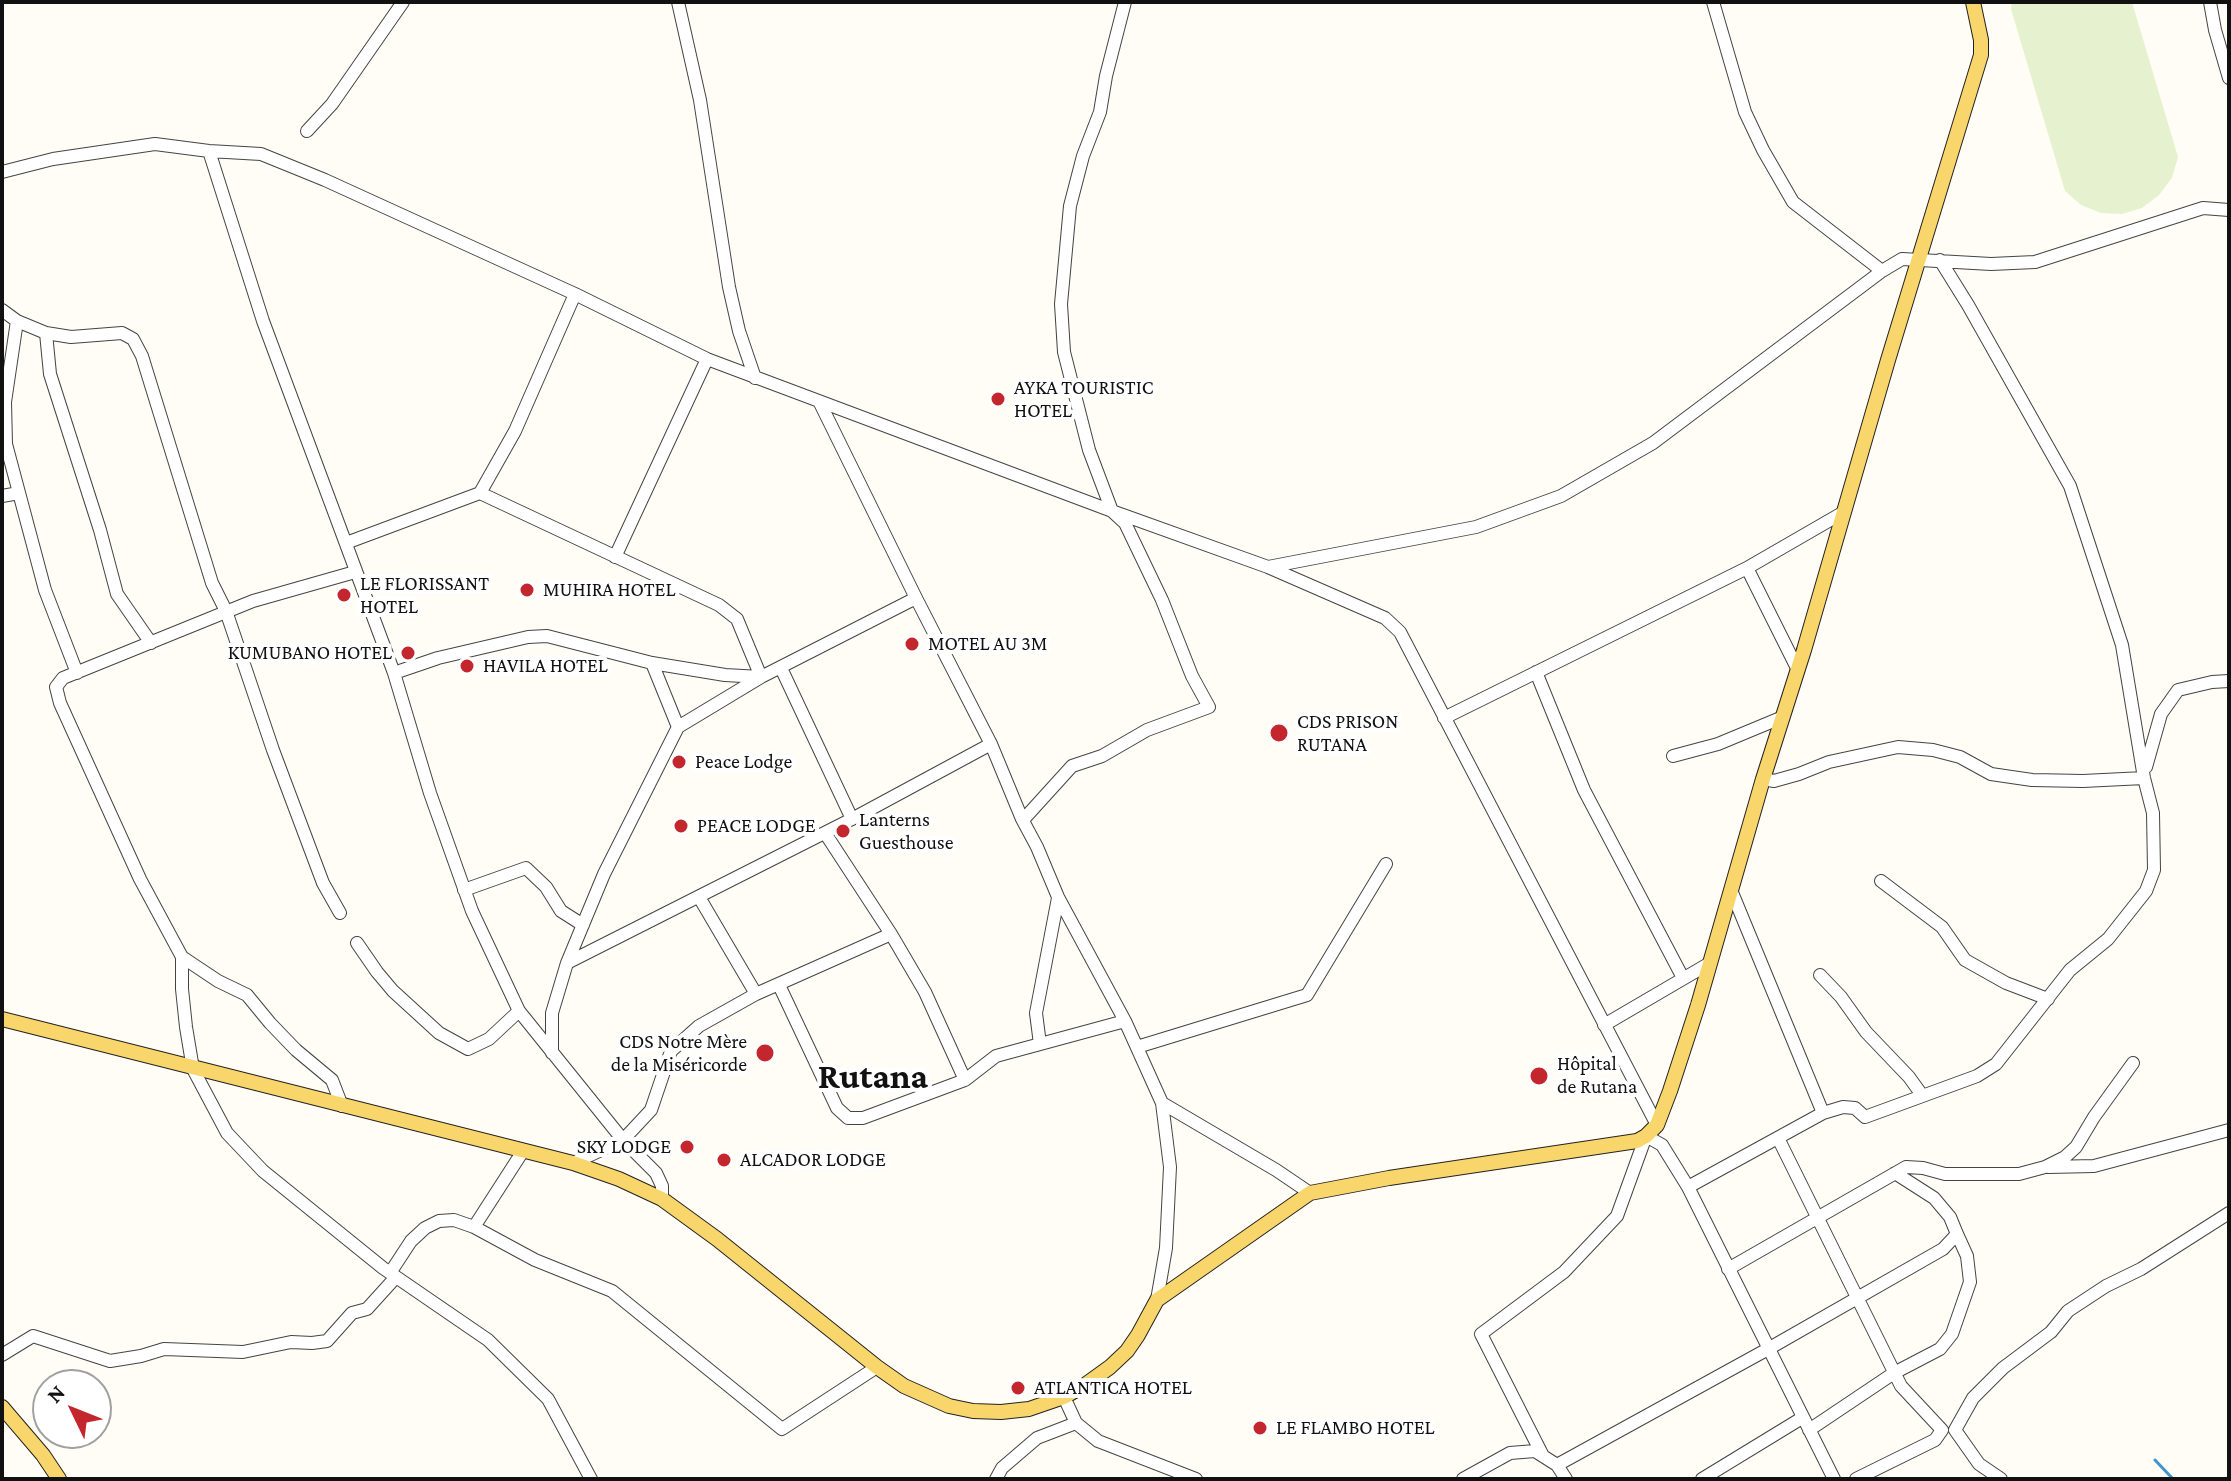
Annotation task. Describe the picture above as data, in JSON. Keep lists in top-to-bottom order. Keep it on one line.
{"districts":["Rutana"],"places":["AYKA TOURISTIC HOTEL","MUHIRA HOTEL","LE FLORISSANT HOTEL","MOTEL AU 3M","KUMUBANO HOTEL","HAVILA HOTEL","CDS PRISON RUTANA","Peace Lodge","PEACE LODGE","Lanterns Guesthouse","CDS Notre Mère de la Miséricorde","Hôpital de Rutana","SKY LODGE","ALCADOR LODGE","ATLANTICA HOTEL","LE FLAMBO HOTEL"],"north":"top left"}
